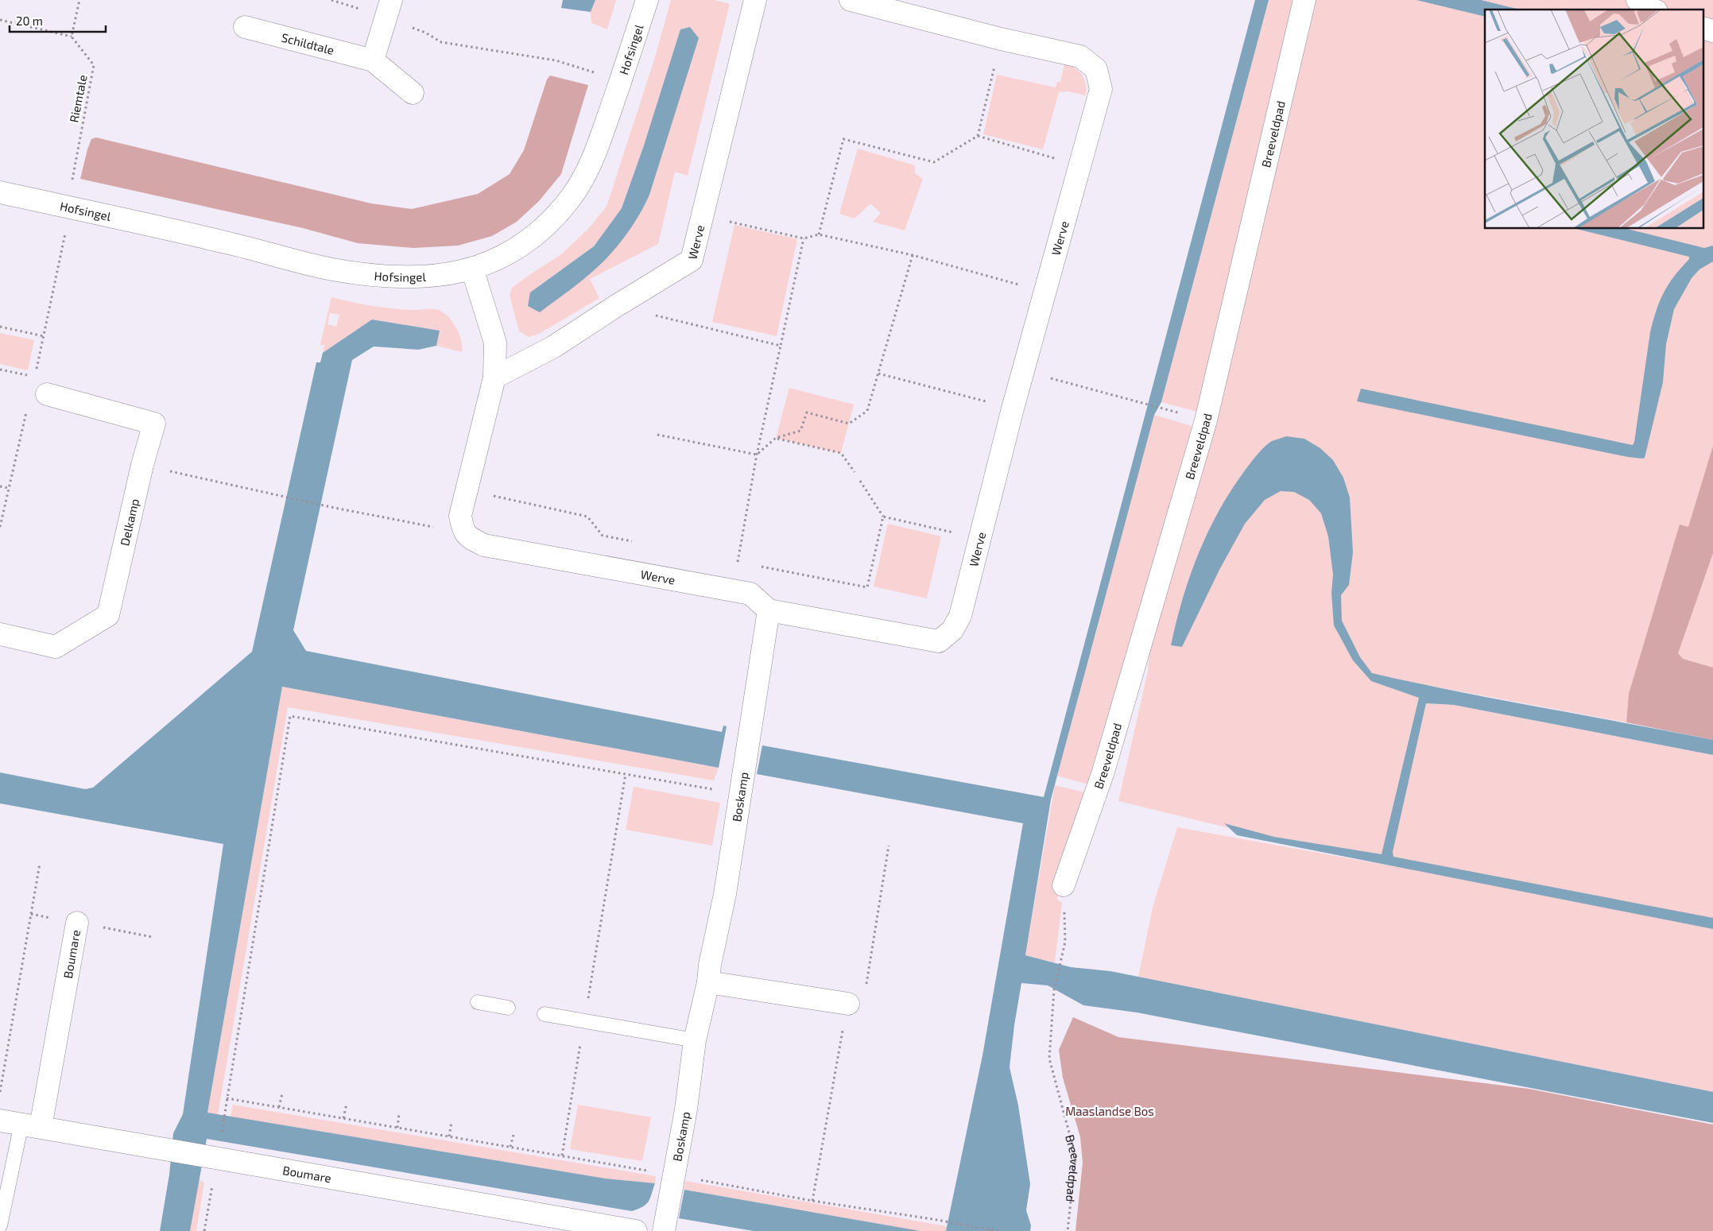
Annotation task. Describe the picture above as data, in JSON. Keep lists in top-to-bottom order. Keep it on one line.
{"streets":{"street":["Schildtale","Hofsingel","Breeveldpad","Werve","Delkamp","Boskamp","Boumare"],"path":["Riemtale"]},"crossings":[["Hofsingel","Riemtale"],["Werve","Boskamp"]],"parks":["Maaslandse Bos"],"scale_bar":"20 m"}
